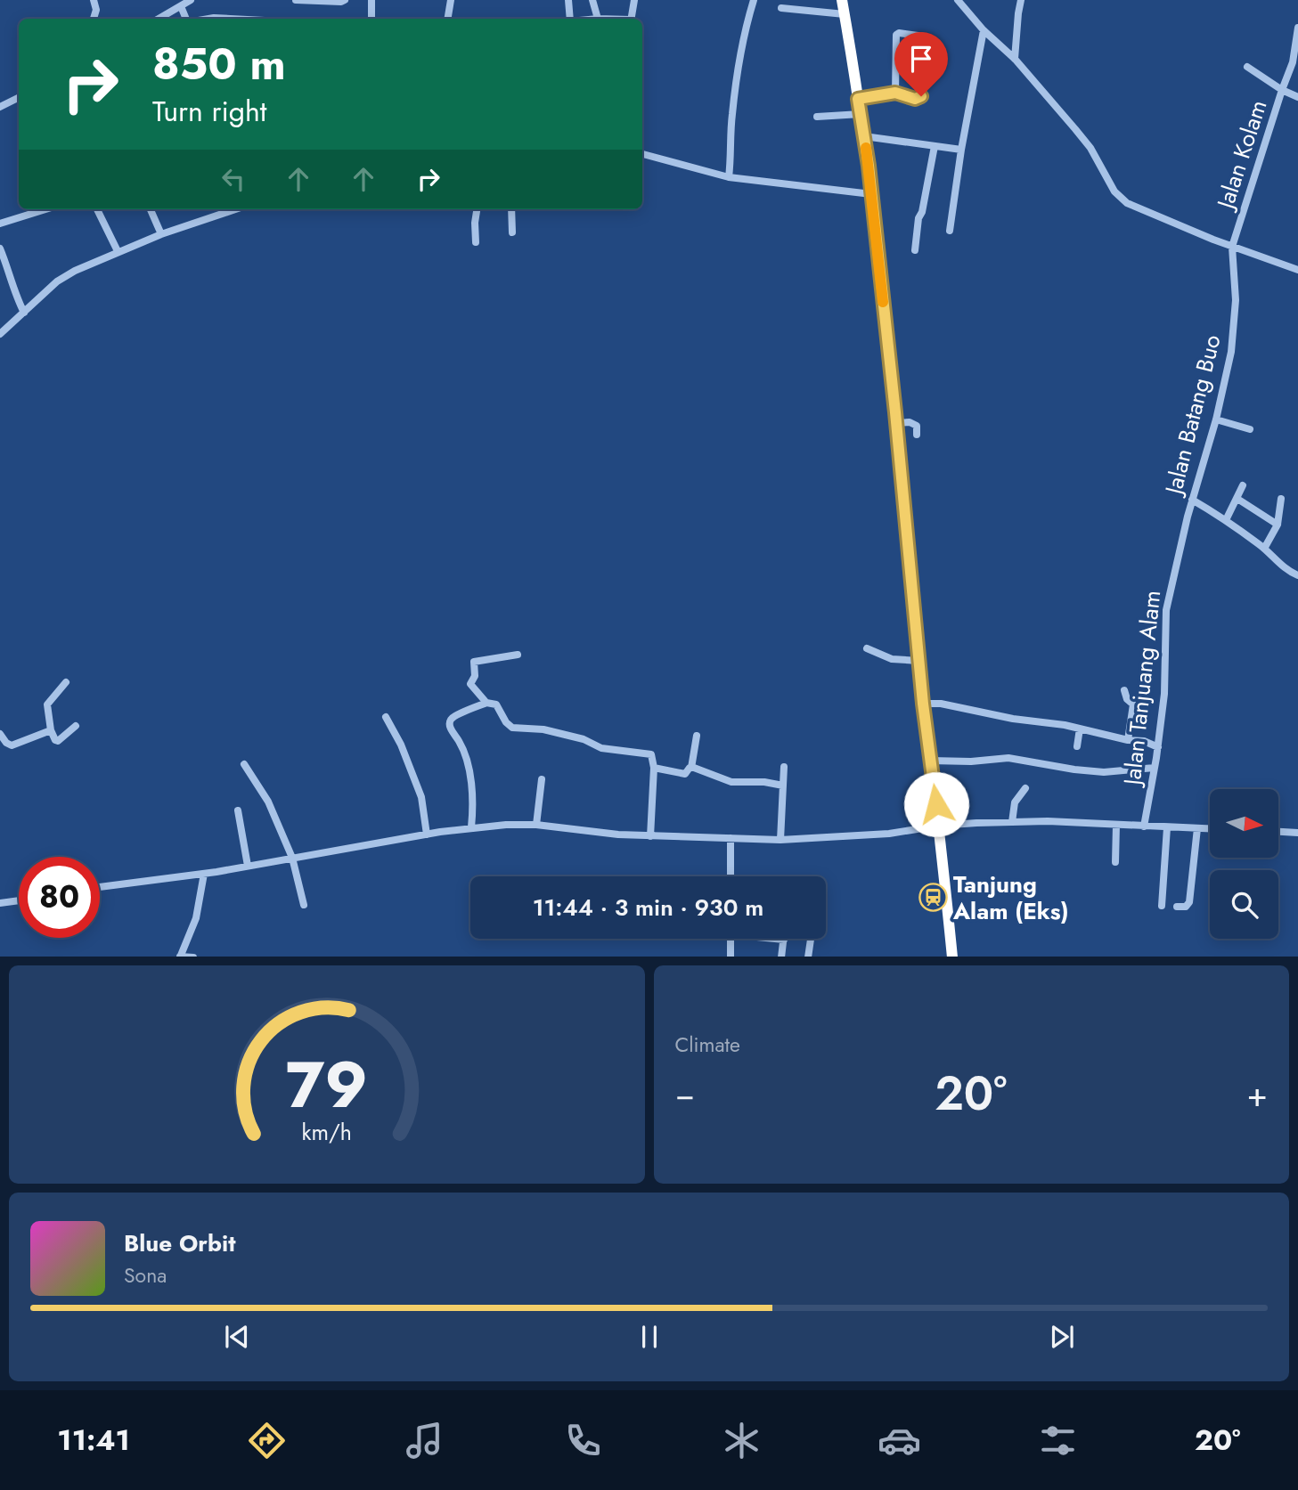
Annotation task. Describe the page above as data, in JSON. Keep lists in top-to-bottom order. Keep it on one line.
{"streets":{"street":["Jalan Kolam","Jalan Batang Buo","Jalan Tanjuang Alam"]},"crossings":[["Jalan Kolam","Jalan Batang Buo"],["Jalan Batang Buo","Jalan Tanjuang Alam"]],"places":{"station":["Tanjung Alam (Eks)"]},"north":"right","page":{"turn":["850 m","Turn right"],"limit":"80","trip":"11:44 · 3 min · 930 m","tile":"Climate","heat":["−","20°","+"],"song":["Blue Orbit","Sona"],"tabs":["11:41","20°"],"gauge":["79","km/h"]}}
